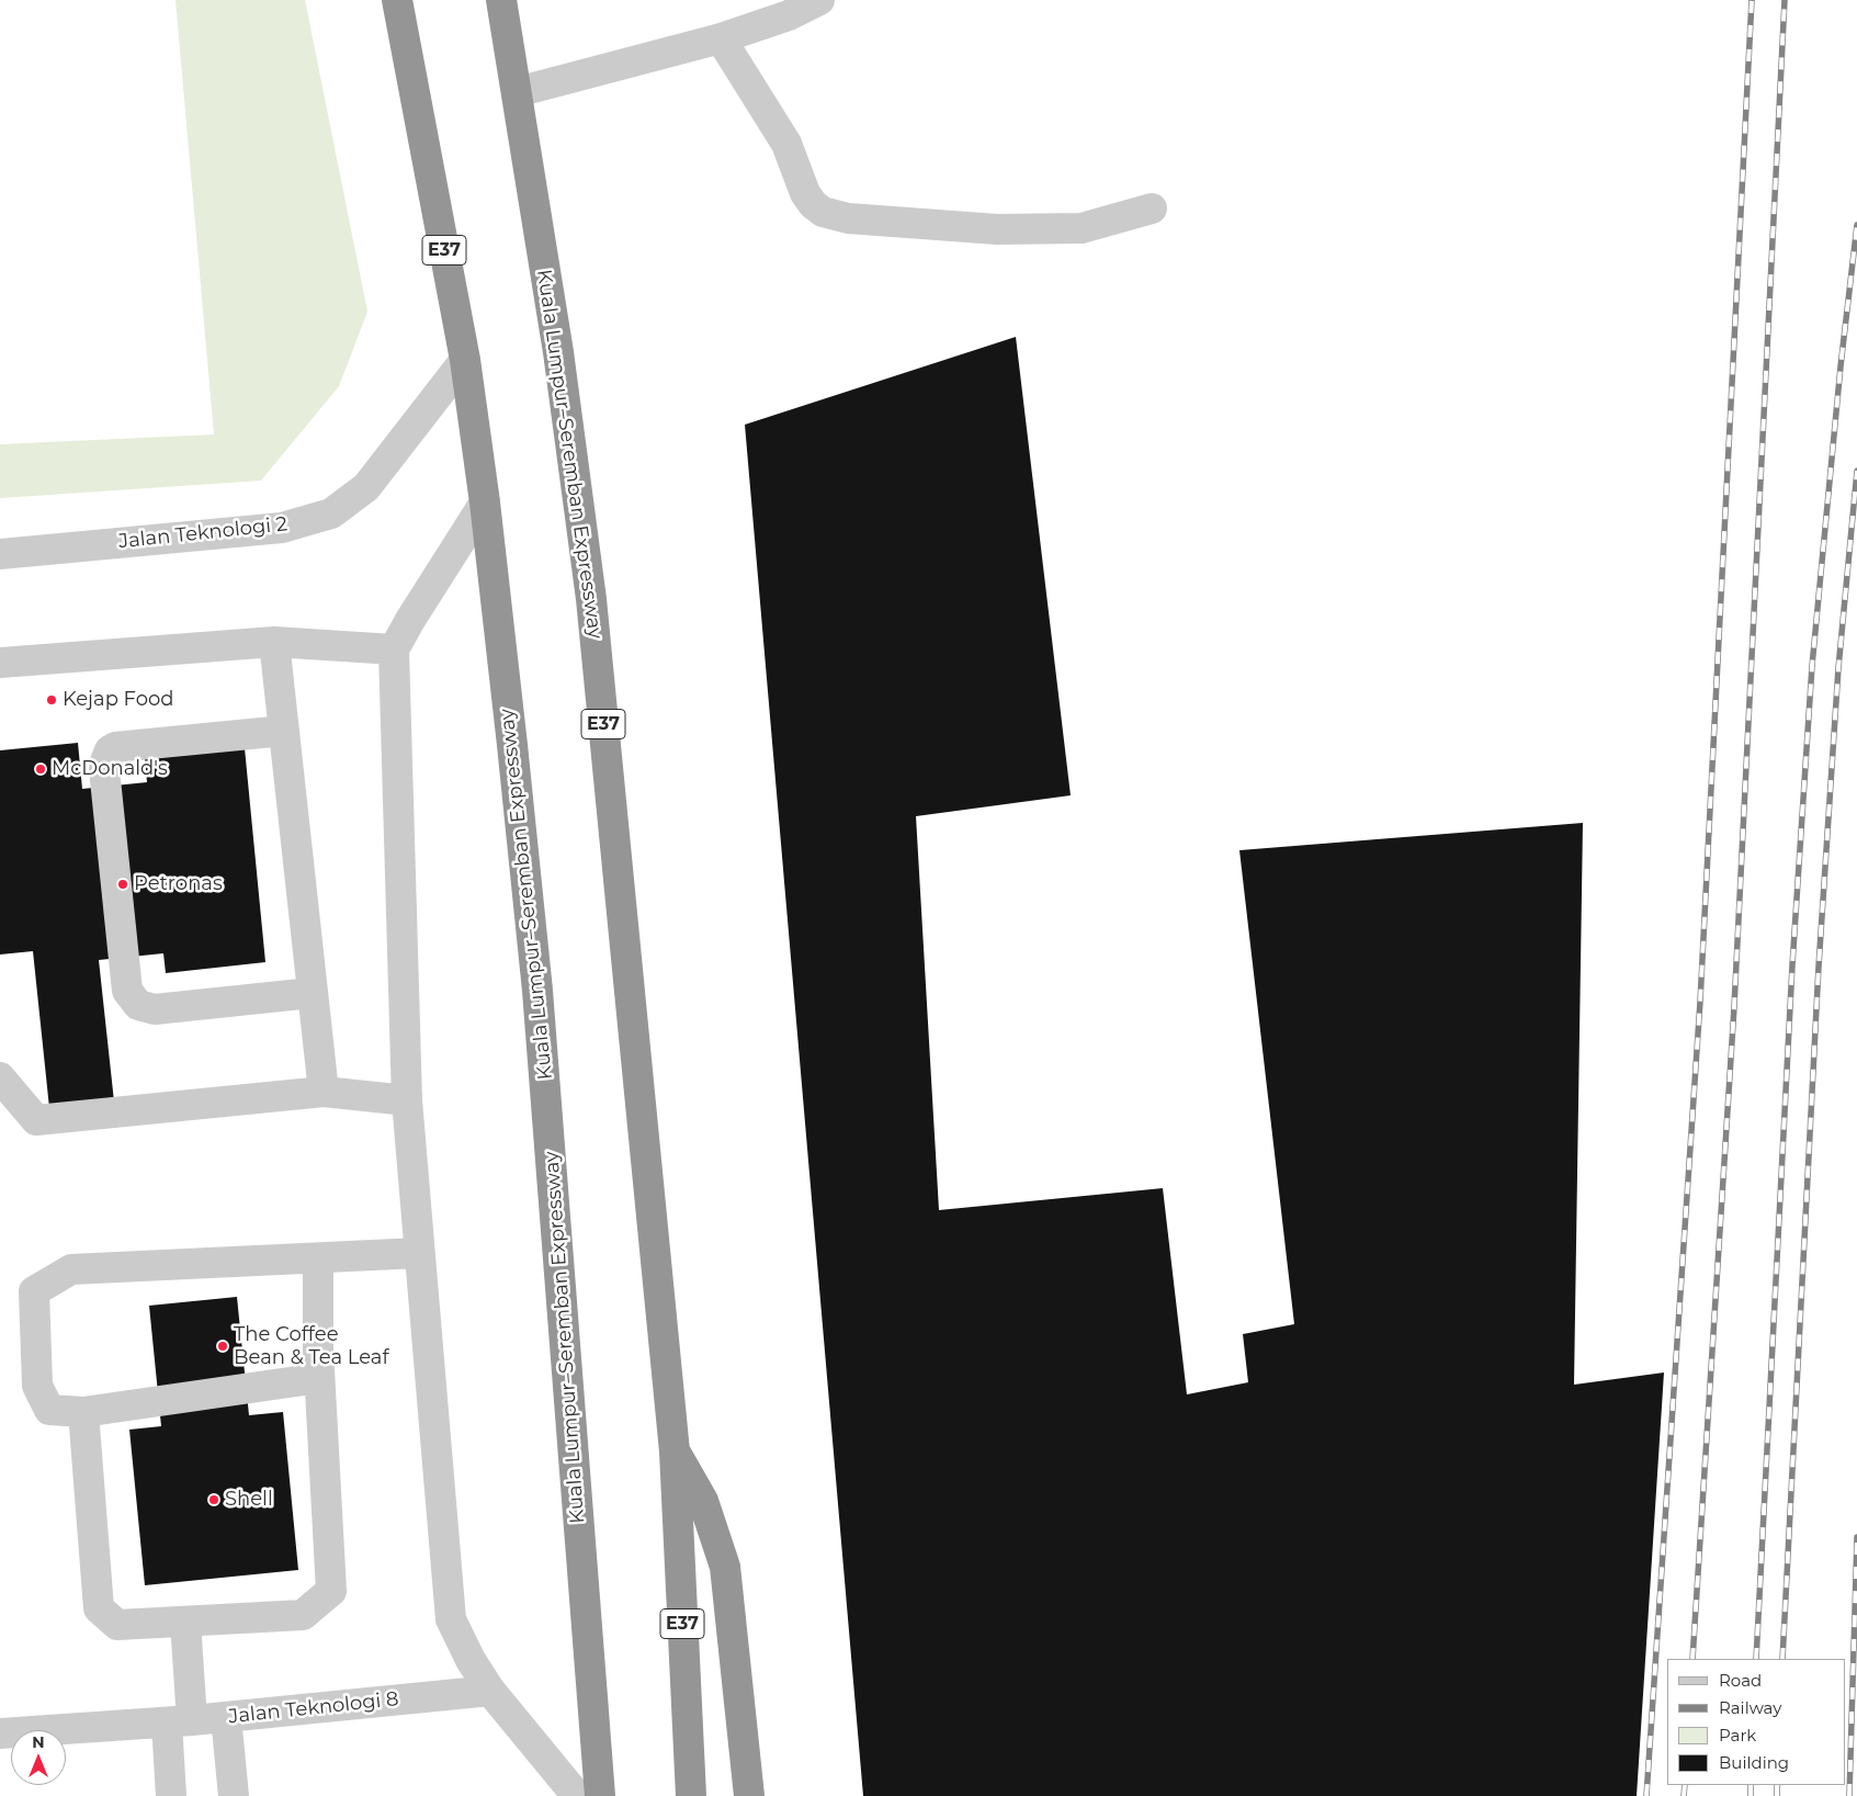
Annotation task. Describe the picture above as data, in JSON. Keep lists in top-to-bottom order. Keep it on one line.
{"streets":{"highway":["E37","Kuala Lumpur–Seremban Expressway"],"street":["Jalan Teknologi 2","Jalan Teknologi 8"]},"crossings":[["Kuala Lumpur–Seremban Expressway","Jalan Teknologi 2"]],"places":["Kejap Food","McDonald's","Petronas","The Coffee Bean & Tea Leaf","Shell"],"legend":["Road","Railway","Park","Building"],"north":"top"}
